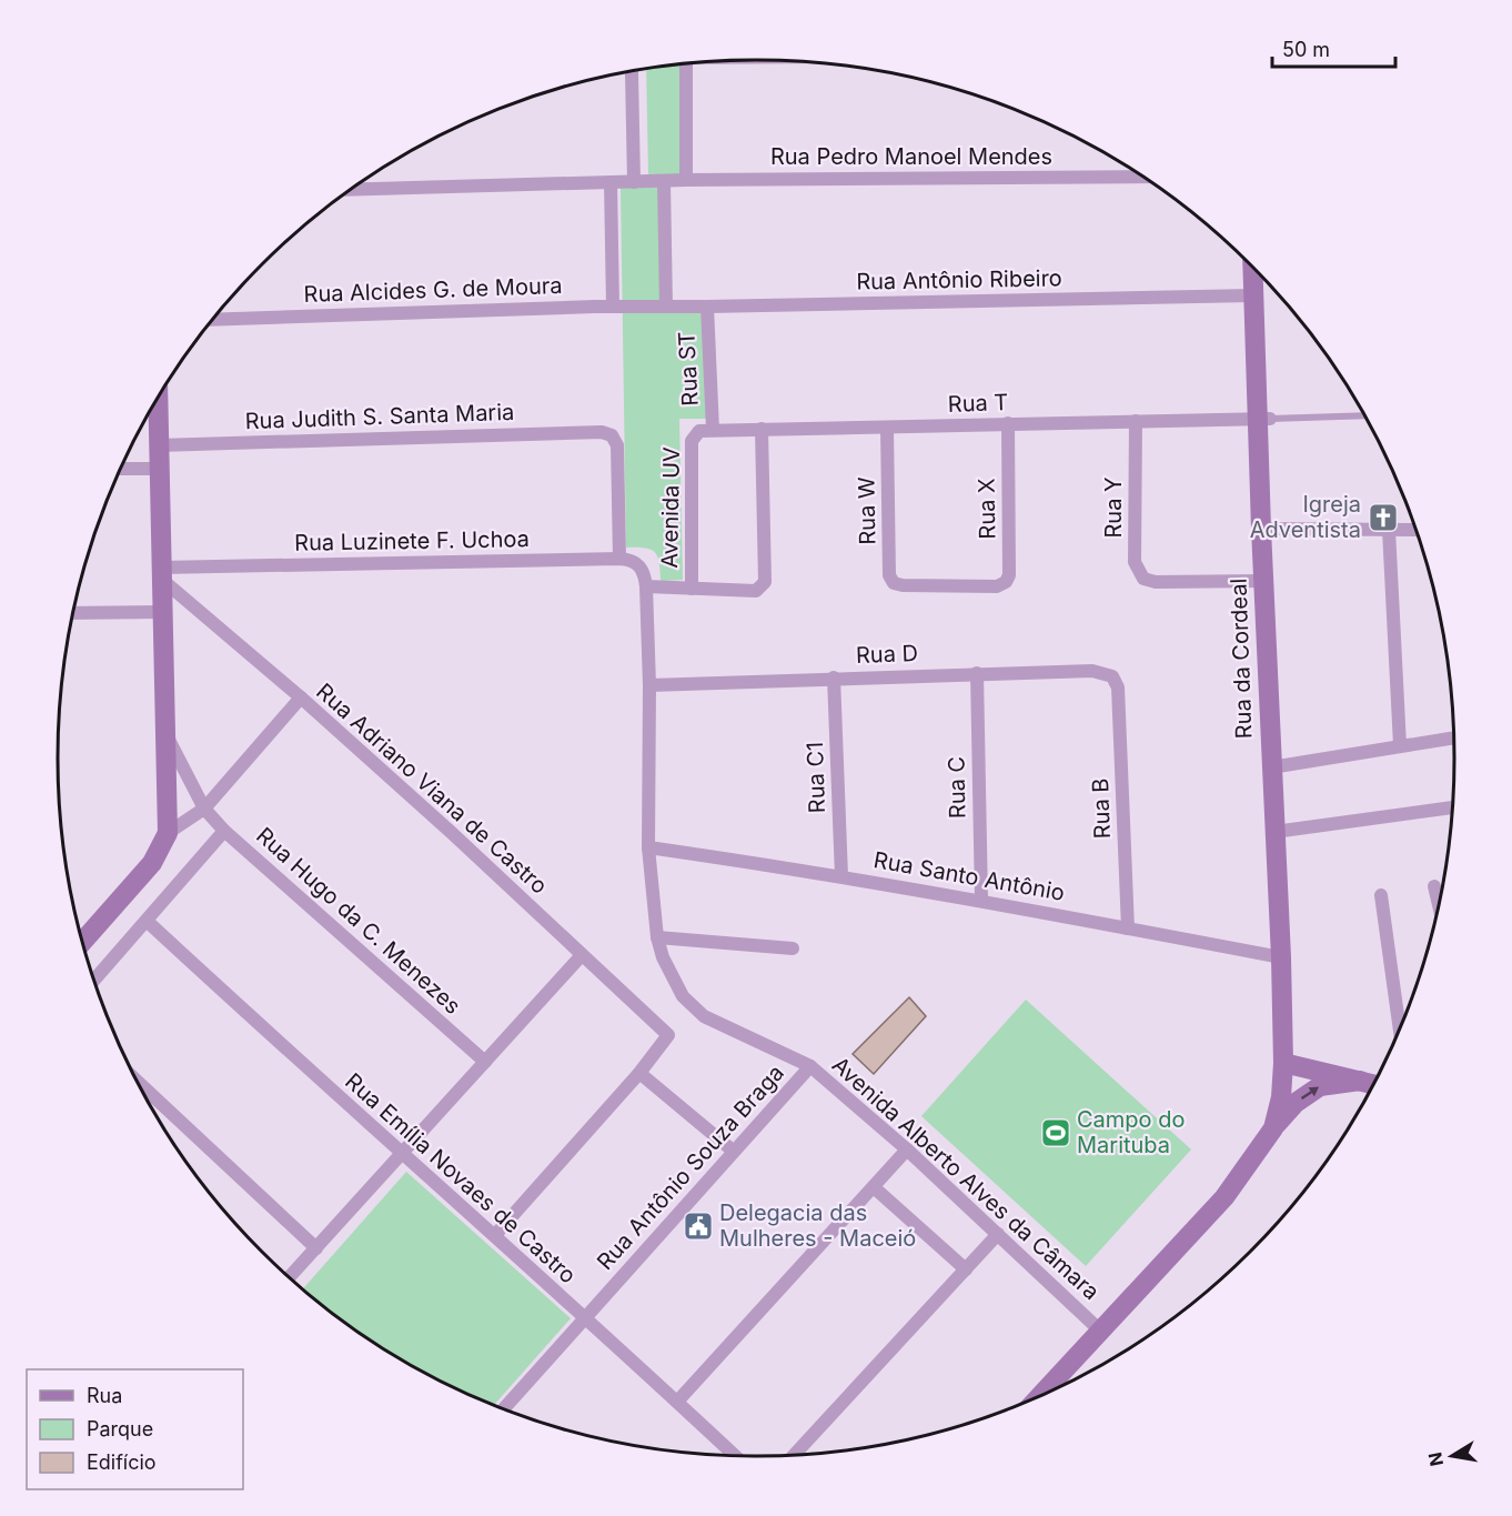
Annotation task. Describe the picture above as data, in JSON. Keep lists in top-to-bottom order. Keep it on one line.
{"streets":{"street":["Rua Pedro Manoel Mendes","Rua Antônio Ribeiro","Rua Alcides G. de Moura","Rua ST","Rua T","Rua Judith S. Santa Maria","Avenida UV","Rua Y","Rua X","Rua W","Rua Luzinete F. Uchoa","Rua D","Rua da Cordeal","Rua C1","Rua C","Rua Adriano Viana de Castro","Rua B","Rua Santo Antônio","Rua Hugo da C. Menezes","Rua Antônio Souza Braga","Rua Emília Novaes de Castro","Avenida Alberto Alves da Câmara"]},"crossings":[["Rua Antônio Ribeiro","Rua Alcides G. de Moura"],["Rua Antônio Ribeiro","Rua ST"],["Rua Antônio Ribeiro","Rua da Cordeal"],["Rua ST","Rua T"],["Rua ST","Avenida UV"],["Rua T","Avenida UV"],["Rua T","Rua Y"],["Rua T","Rua X"],["Rua T","Rua W"],["Rua T","Rua da Cordeal"],["Rua Judith S. Santa Maria","Rua Luzinete F. Uchoa"],["Rua Y","Rua da Cordeal"],["Rua X","Rua W"],["Rua Luzinete F. Uchoa","Rua Adriano Viana de Castro"],["Rua D","Rua C1"],["Rua D","Rua C"],["Rua D","Rua B"],["Rua D","Avenida Alberto Alves da Câmara"],["Rua da Cordeal","Rua Santo Antônio"],["Rua C1","Rua Santo Antônio"],["Rua C","Rua Santo Antônio"],["Rua B","Rua Santo Antônio"],["Rua Santo Antônio","Avenida Alberto Alves da Câmara"],["Rua Antônio Souza Braga","Rua Emília Novaes de Castro"],["Rua Antônio Souza Braga","Avenida Alberto Alves da Câmara"]],"places":{"church":["Igreja Adventista"],"sports":["Campo do Marituba"],"public building":["Delegacia das Mulheres - Maceió"]},"legend":["Rua","Parque","Edifício"],"scale_bar":"50 m","north":"left"}
